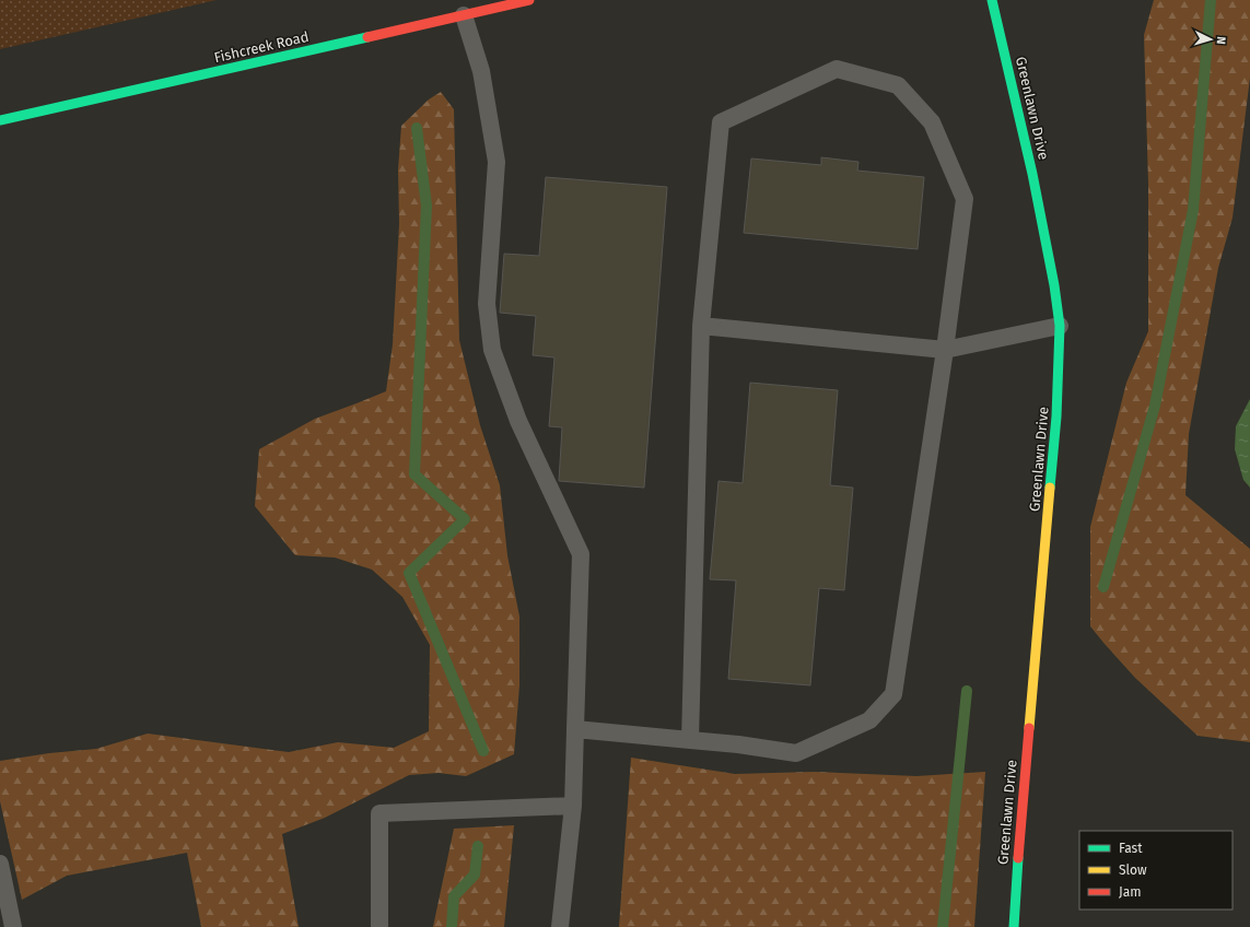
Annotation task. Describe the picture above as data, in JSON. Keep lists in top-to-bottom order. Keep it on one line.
{"streets":{"street":["Fishcreek Road","Greenlawn Drive"]},"legend":["Fast","Slow","Jam"],"north":"right"}
